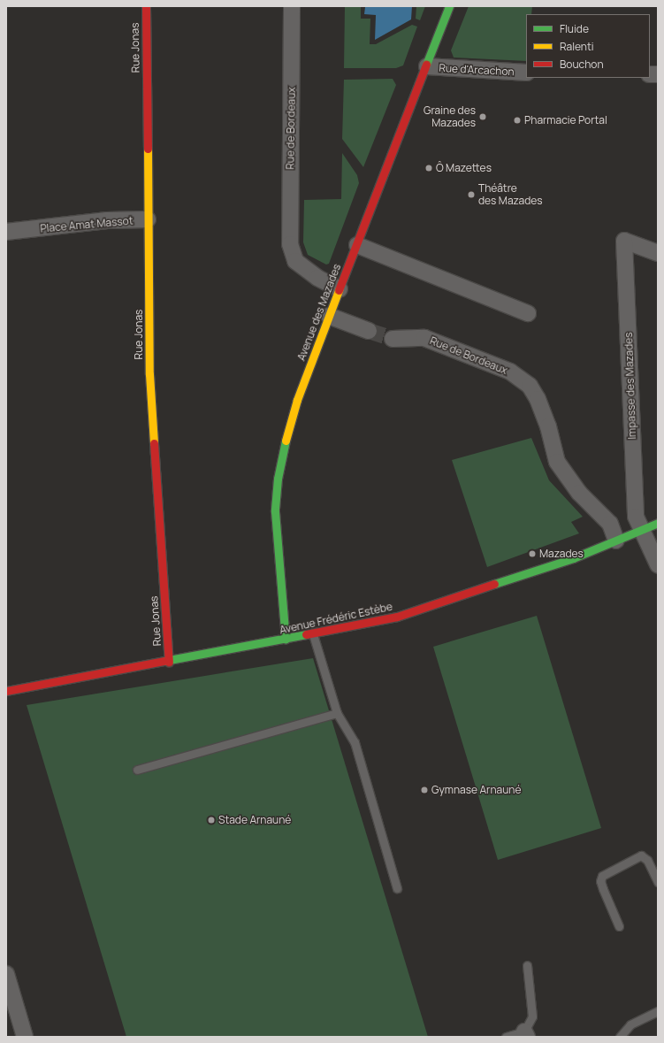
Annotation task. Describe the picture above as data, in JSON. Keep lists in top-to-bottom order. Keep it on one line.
{"streets":{"street":["Rue Jonas","Rue d'Arcachon","Rue de Bordeaux","Place Amat Massot","Avenue des Mazades","Impasse des Mazades","Avenue Frédéric Estèbe"]},"crossings":[["Rue Jonas","Place Amat Massot"],["Rue Jonas","Avenue Frédéric Estèbe"],["Rue d'Arcachon","Avenue des Mazades"],["Rue de Bordeaux","Avenue des Mazades"],["Rue de Bordeaux","Avenue Frédéric Estèbe"],["Avenue des Mazades","Avenue Frédéric Estèbe"],["Impasse des Mazades","Avenue Frédéric Estèbe"]],"places":["Graine des Mazades","Pharmacie Portal","Ô Mazettes","Théâtre des Mazades","Mazades","Gymnase Arnauné","Stade Arnauné"],"legend":["Fluide","Ralenti","Bouchon"]}
